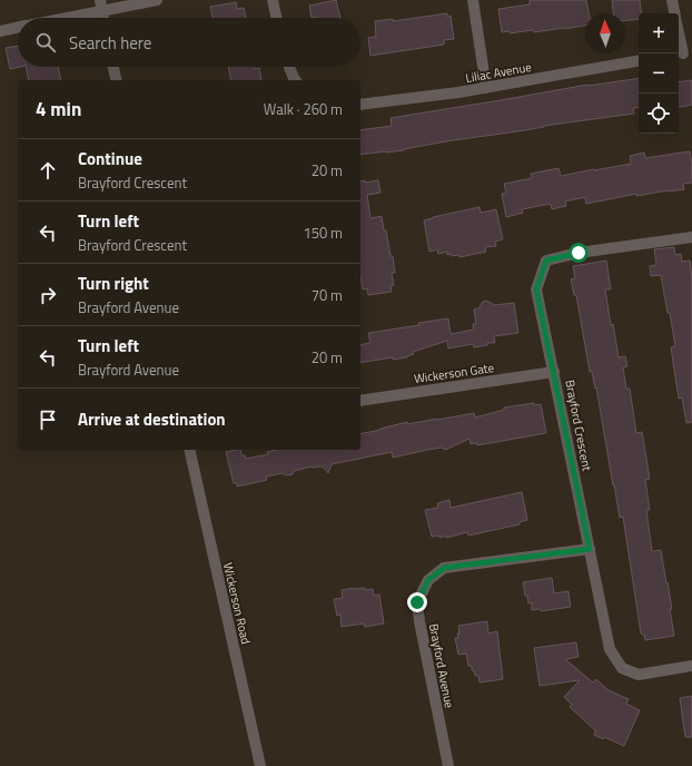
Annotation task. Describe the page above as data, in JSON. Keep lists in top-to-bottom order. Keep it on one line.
{"streets":{"street":["Liliac Avenue","Wickerson Gate","Brayford Crescent","Wickerson Road","Brayford Avenue"]},"crossings":[["Wickerson Gate","Brayford Crescent"],["Brayford Crescent","Brayford Avenue"]],"north":"top","page":{"map_buttons":["+","−"],"search":"Search here","heading":["4 min","Walk · 260 m"],"list":[["Continue","Brayford Crescent","20 m"],["Turn left","Brayford Crescent","150 m"],["Turn right","Brayford Avenue","70 m"],["Turn left","Brayford Avenue","20 m"],"Arrive at destination"]}}
